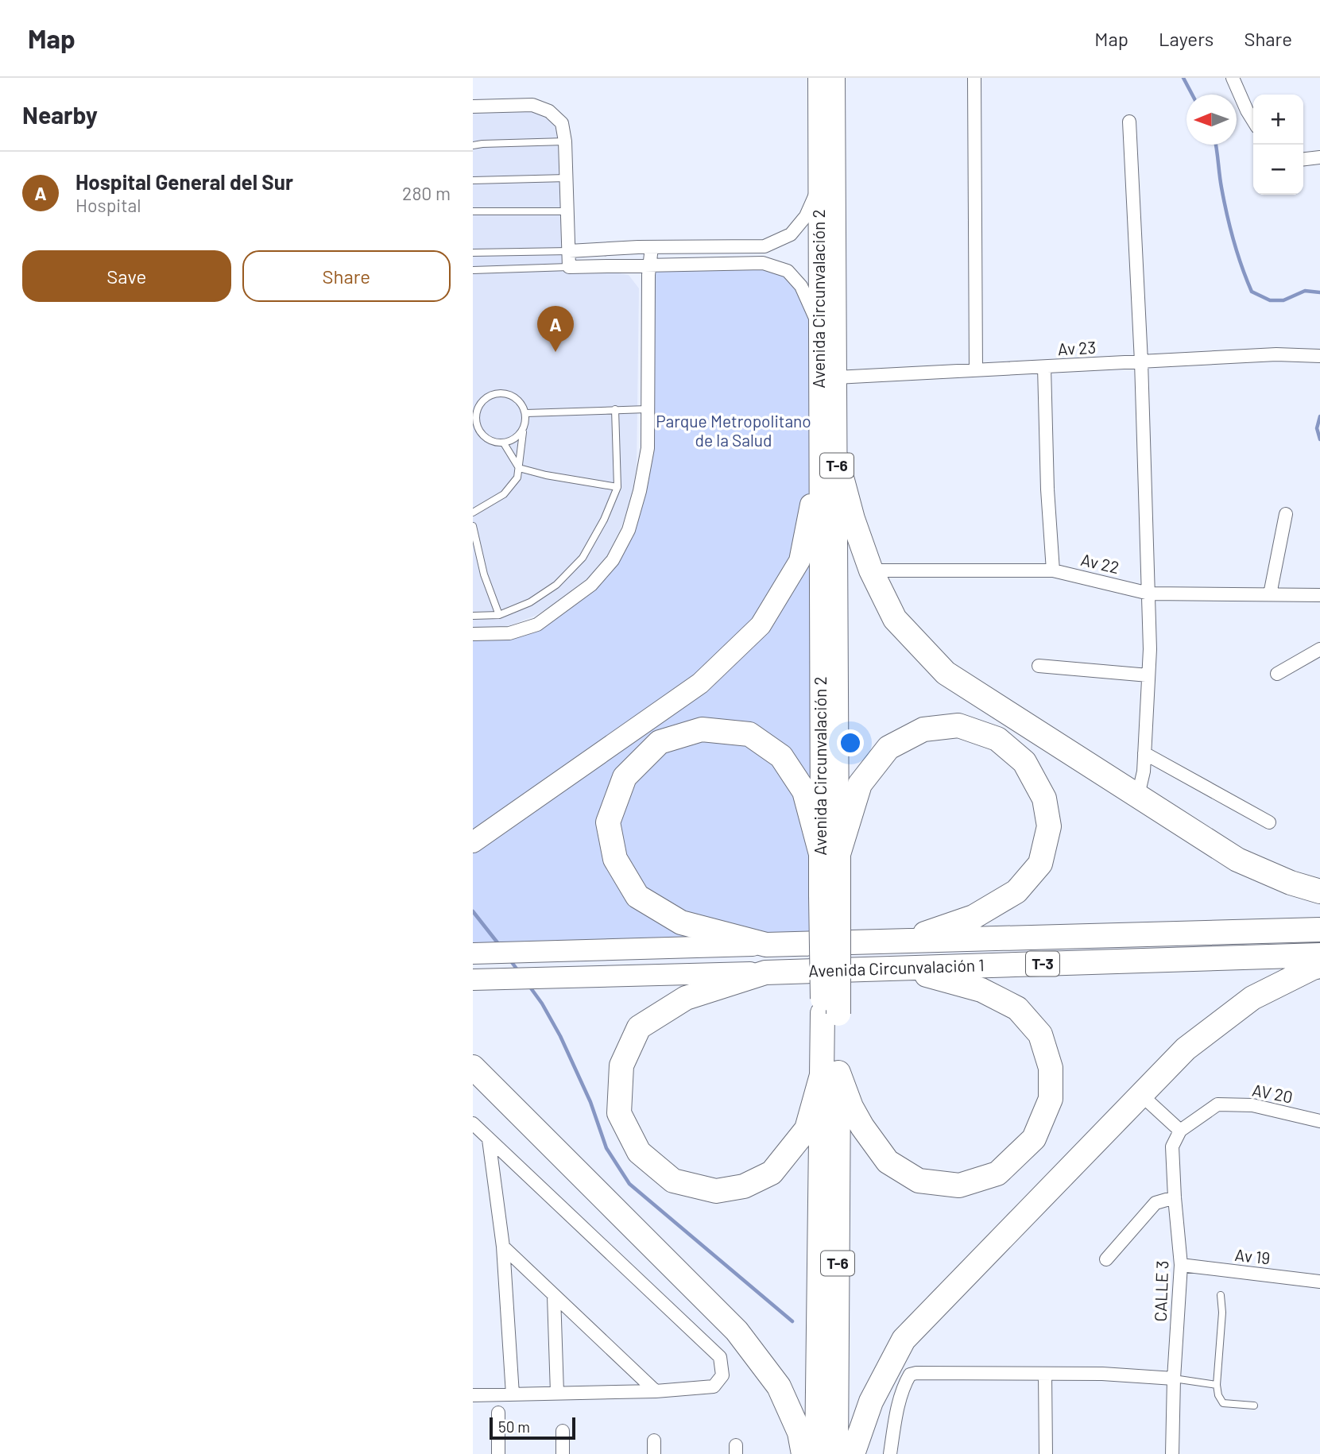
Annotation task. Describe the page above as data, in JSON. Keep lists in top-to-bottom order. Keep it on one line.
{"streets":{"highway":["Avenida Circunvalación 2","T-6","T-3","Avenida Circunvalación 1"],"street":["Av 23","Av 22","AV 20","Av 19","CALLE 3"]},"crossings":[["Avenida Circunvalación 2","Av 23"],["AV 20","CALLE 3"],["Av 19","CALLE 3"]],"parks":["Parque Metropolitano de la Salud"],"scale_bar":"50 m","north":"left","page":{"header":"Map","nav":["Map","Layers","Share"],"heading":"Nearby","map_buttons":["+","−"],"list":[{"mark":"A","name":"Hospital General del Sur","note":"Hospital","value":"280 m"}],"buttons":["Save","Share"],"pins":"A","scale":"50 m"}}
